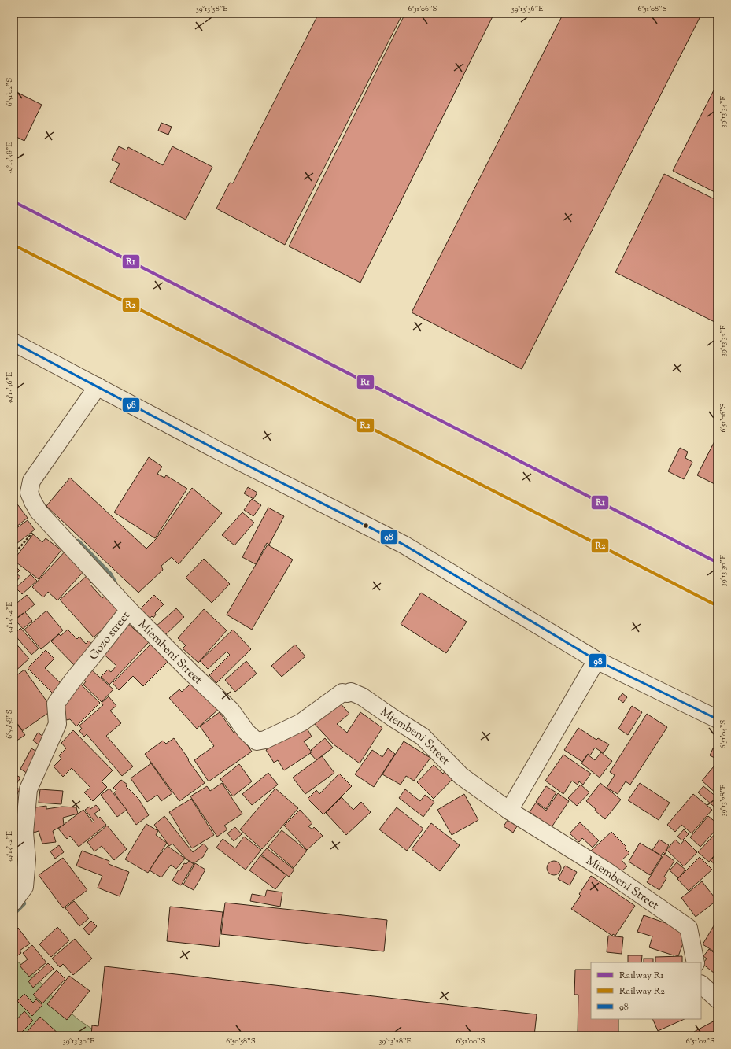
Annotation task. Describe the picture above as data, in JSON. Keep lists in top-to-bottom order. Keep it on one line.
{"streets":{"street":["Gozo street","Miembeni Street"]},"crossings":[["Gozo street","Miembeni Street"]],"lines":["rail line R1","rail line R2","transit line 98"],"legend":["Railway R1","Railway R2","98"],"coordinates":["39°13'38\"E","6°51'06\"S","39°13'36\"E","6°51'08\"S","6°51'02\"S","39°13'34\"E","39°13'32\"E","39°13'30\"E","6°50'58\"S","6°51'04\"S","39°13'28\"E","6°51'00\"S"]}
